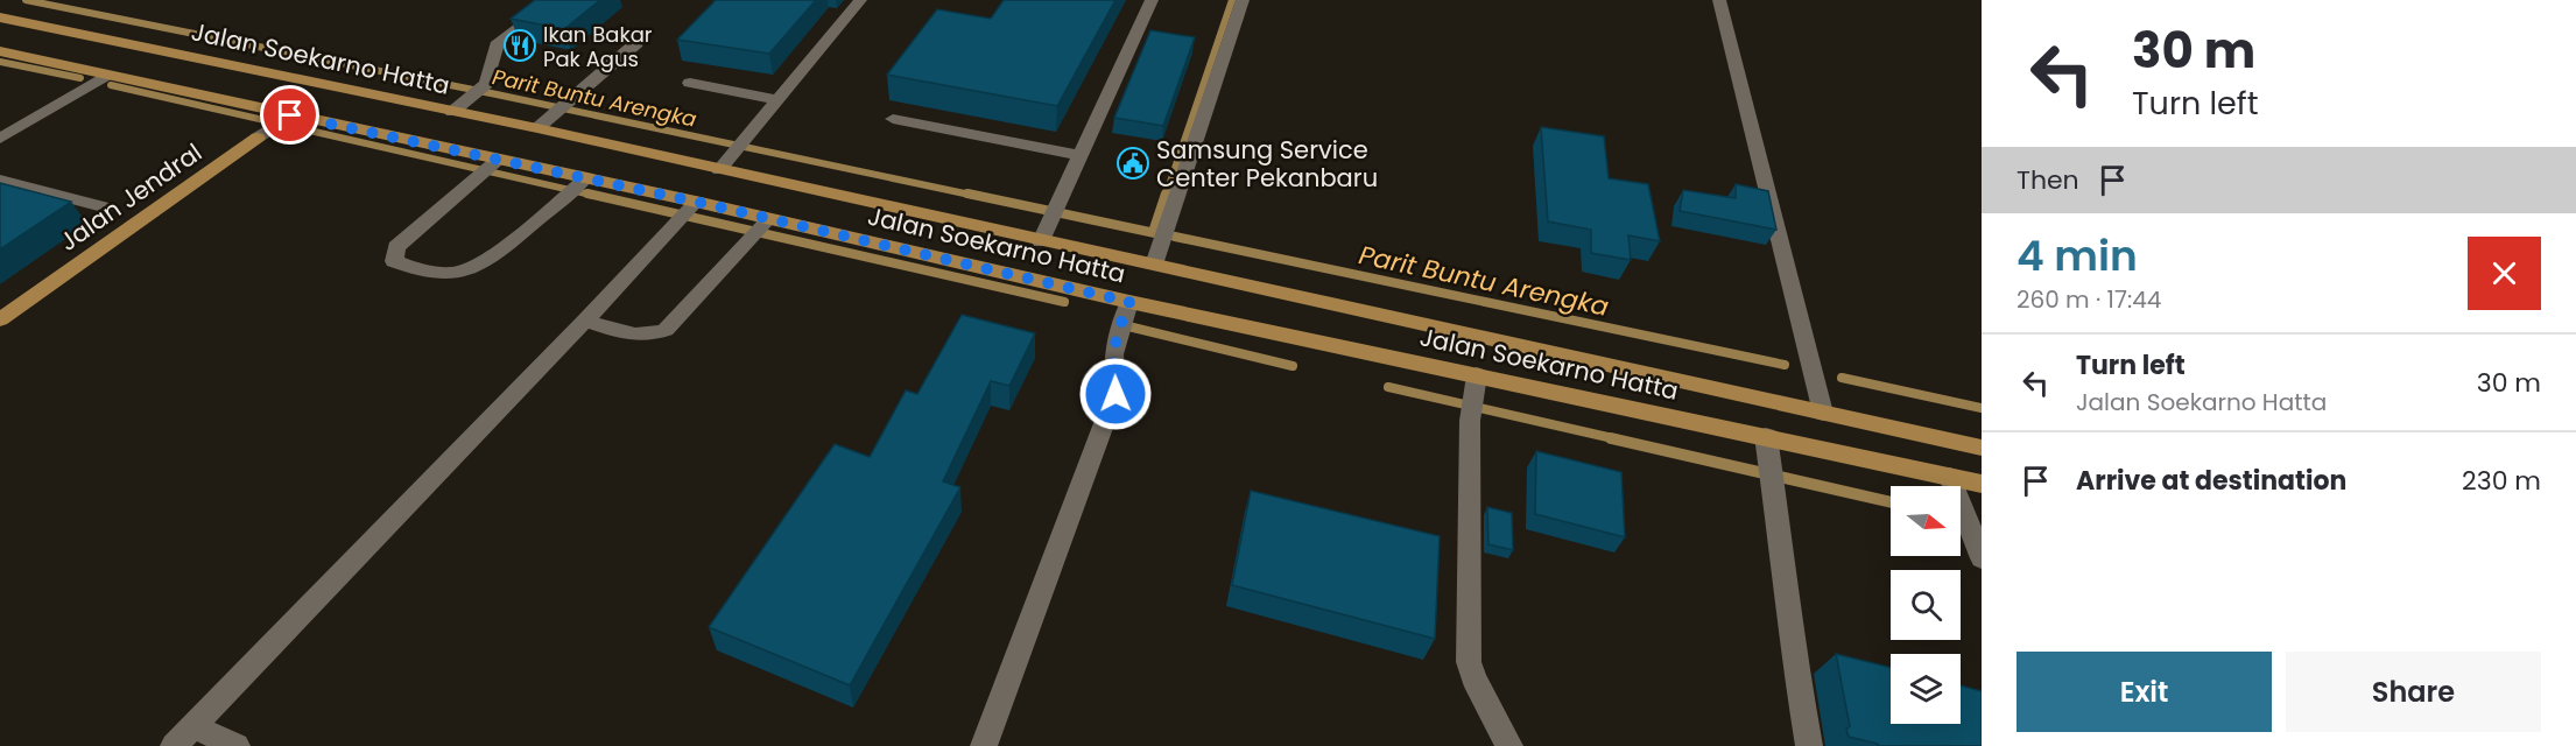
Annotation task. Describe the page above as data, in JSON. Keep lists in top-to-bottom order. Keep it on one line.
{"streets":{"main road":["Jalan Soekarno Hatta","Jalan Jendral"]},"crossings":[["Jalan Soekarno Hatta","Jalan Jendral"]],"water":["Parit Buntu Arengka"],"places":{"restaurant":["Ikan Bakar Pak Agus"],"public building":["Samsung Service Center Pekanbaru"]},"north":"right","page":{"turn":["30 m","Turn left"],"then":"Then","heading":["4 min","260 m · 17:44"],"list":[{"name":"Turn left","note":"Jalan Soekarno Hatta","value":"30 m"},{"name":"Arrive at destination","value":"230 m"}],"buttons":["Exit","Share"]}}
